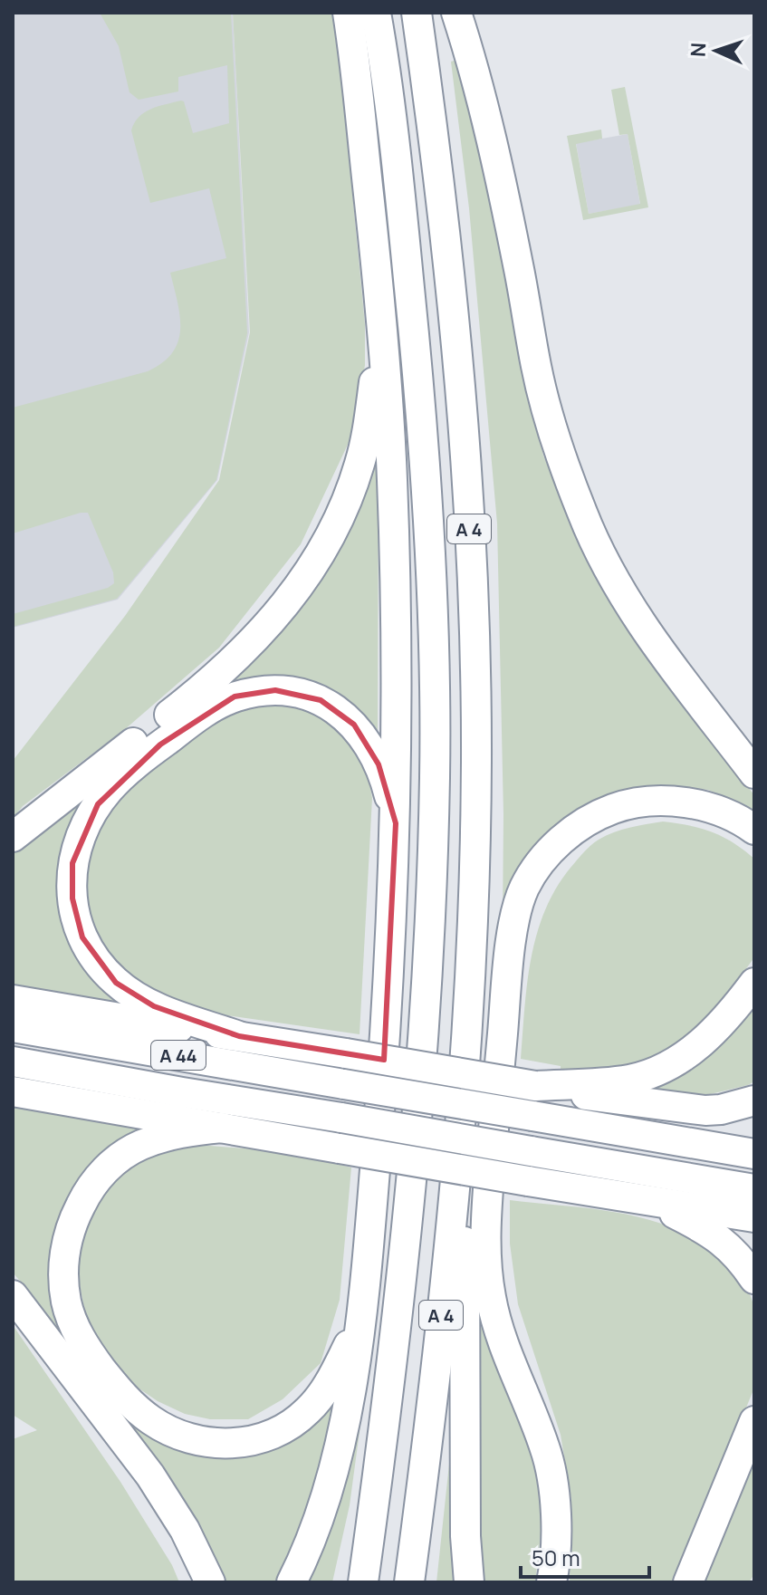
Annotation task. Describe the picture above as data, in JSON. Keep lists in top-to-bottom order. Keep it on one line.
{"streets":{"highway":["A 4","A 44"]},"scale_bar":"50 m","north":"left"}
